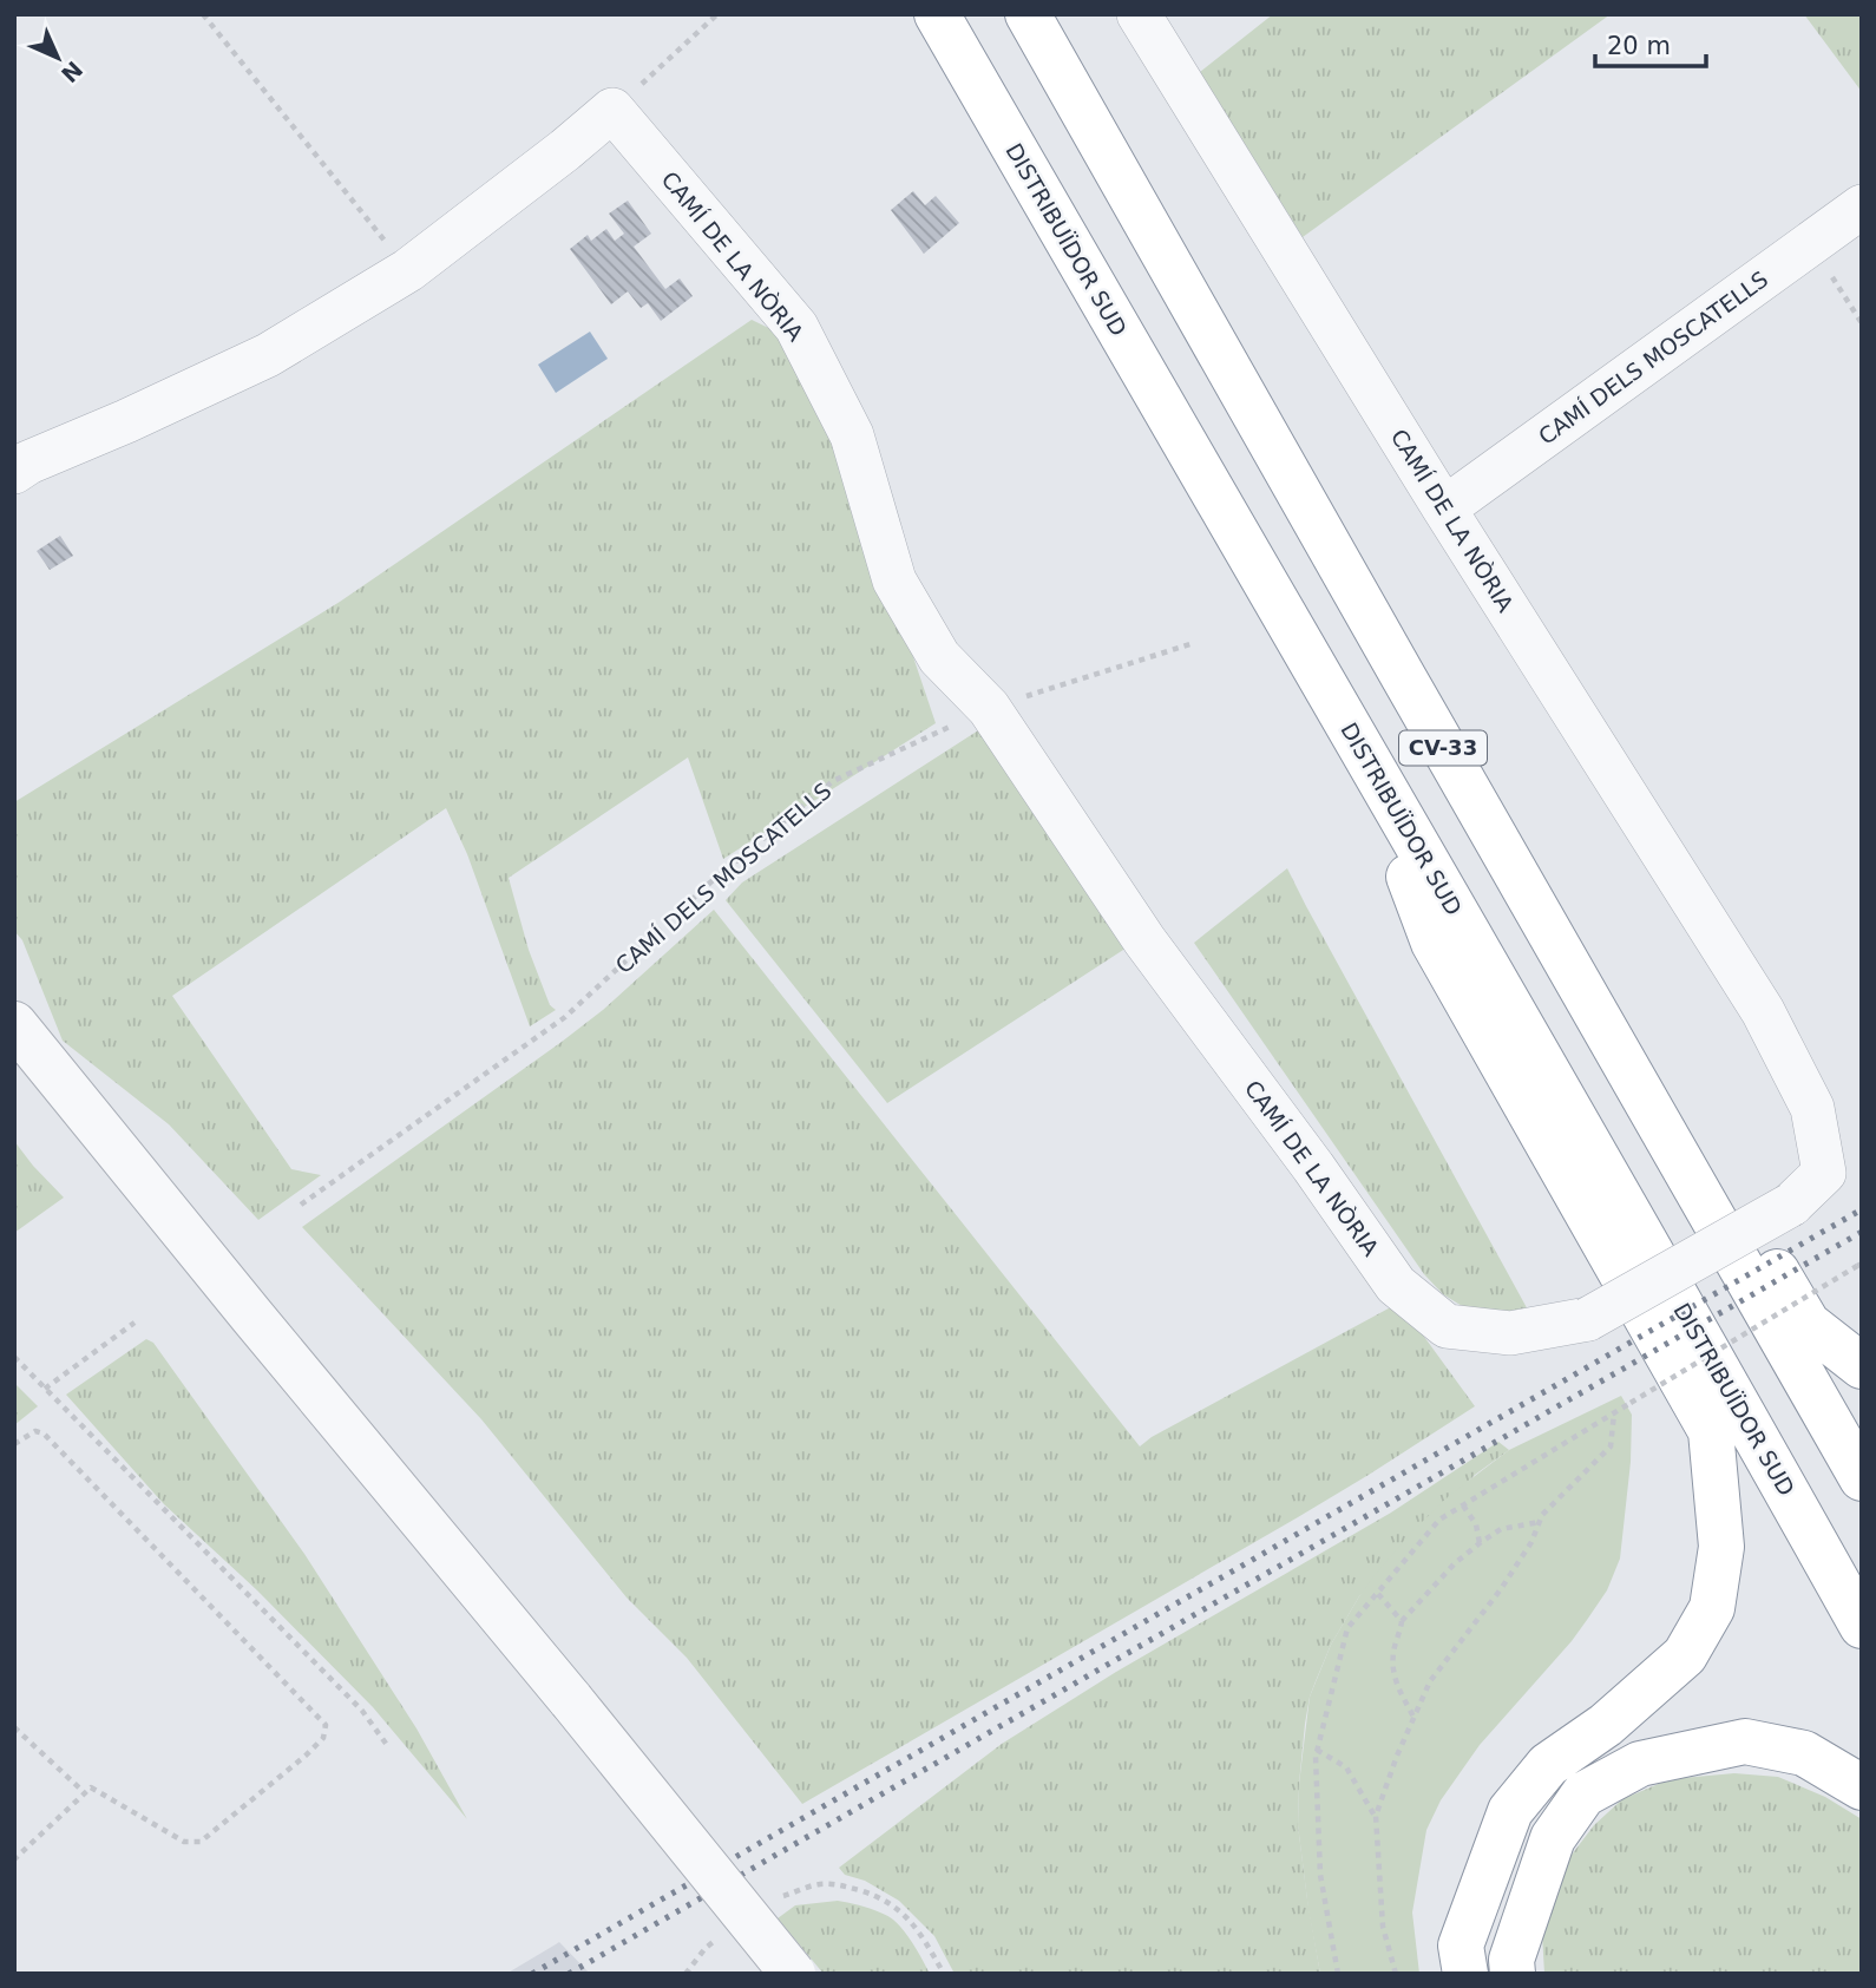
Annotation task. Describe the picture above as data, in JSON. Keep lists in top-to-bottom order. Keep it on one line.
{"streets":{"highway":["DISTRIBUÏDOR SUD","CV-33"],"street":["CAMÍ DE LA NÒRIA","CAMÍ DELS MOSCATELLS"]},"crossings":[["CAMÍ DE LA NÒRIA","CAMÍ DELS MOSCATELLS"]],"scale_bar":"20 m","north":"bottom right"}
